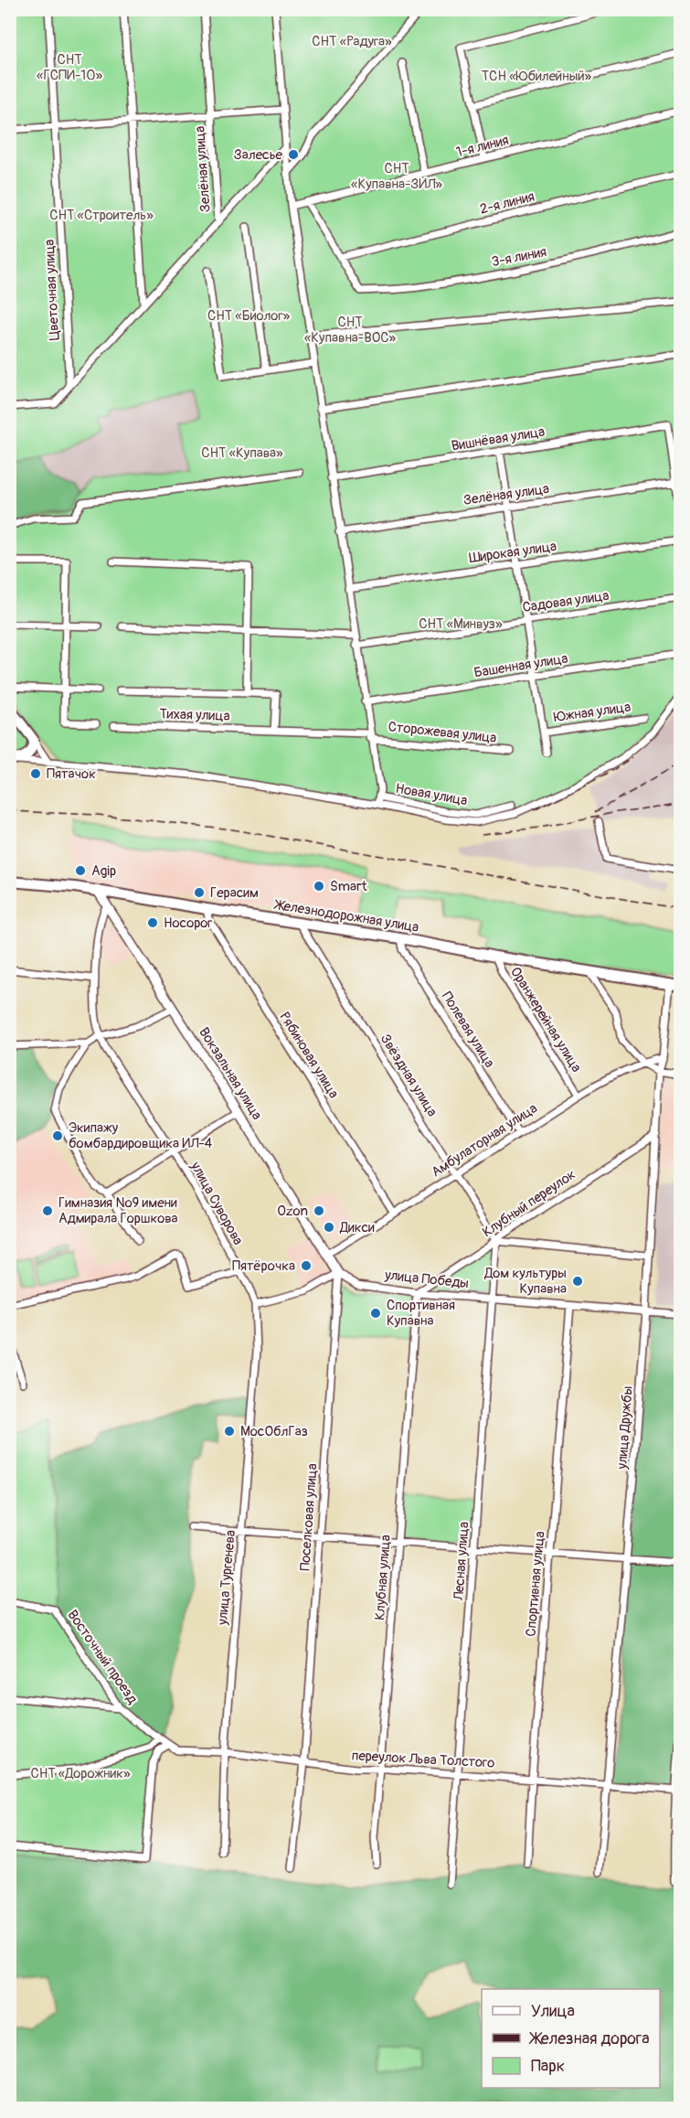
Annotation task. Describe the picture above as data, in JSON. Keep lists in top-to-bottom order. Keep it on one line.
{"streets":{"main road":["Железнодорожная улица"],"street":["1-я линия","Зелёная улица","2-я линия","3-я линия","Цветочная улица","Вишнёвая улица","Широкая улица","Садовая улица","Башенная улица","Южная улица","Тихая улица","Сторожевая улица","Новая улица","Оранжерейная улица","Полевая улица","Рябиновая улица","Вокзальная улица","Звёздная улица","Амбулаторная улица","улица Суворова","Клубный переулок","улица Победы","улица Дружбы","Поселковая улица","Лесная улица","улица Тургенева","Клубная улица","Спортивная улица","Восточный проезд","переулок Льва Толстого"]},"crossings":[["Зелёная улица","Вишнёвая улица"],["2-я линия","3-я линия"],["Тихая улица","Сторожевая улица"],["Железнодорожная улица","Оранжерейная улица"],["Железнодорожная улица","Полевая улица"],["Железнодорожная улица","Рябиновая улица"],["Железнодорожная улица","Вокзальная улица"],["Железнодорожная улица","Звёздная улица"],["Железнодорожная улица","улица Дружбы"],["Оранжерейная улица","Амбулаторная улица"],["Полевая улица","Амбулаторная улица"],["Рябиновая улица","Амбулаторная улица"],["Вокзальная улица","Амбулаторная улица"],["Вокзальная улица","улица Суворова"],["Вокзальная улица","улица Победы"],["Вокзальная улица","Поселковая улица"],["Звёздная улица","Амбулаторная улица"],["Звёздная улица","Клубный переулок"],["Звёздная улица","Лесная улица"],["Амбулаторная улица","улица Дружбы"],["улица Суворова","улица Тургенева"],["Клубный переулок","улица Победы"],["Клубный переулок","улица Дружбы"],["Клубный переулок","Лесная улица"],["Клубный переулок","Клубная улица"],["улица Победы","улица Дружбы"],["улица Победы","Поселковая улица"],["улица Победы","Лесная улица"],["улица Победы","Клубная улица"],["улица Победы","Спортивная улица"],["улица Дружбы","переулок Льва Толстого"],["Поселковая улица","переулок Льва Толстого"],["Лесная улица","переулок Льва Толстого"],["улица Тургенева","переулок Льва Толстого"],["Клубная улица","переулок Льва Толстого"],["Спортивная улица","переулок Льва Толстого"],["Восточный проезд","переулок Льва Толстого"]],"parks":["СНТ «Радуга»","СНТ «ГСПИ-10»","ТСН «Юбилейный»","СНТ «Купавна-ЗИЛ»","СНТ «Строитель»","СНТ «Биолог»","СНТ «Купавна-ВОС»","СНТ «Купава»","СНТ «Минвуз»","СНТ «Дорожник»"],"places":["Залесье","Пятачок","Agip","Smart","Герасим","Носорог","Экипажу бомбардировщика ИЛ-4","Гимназия №9 имени Адмирала Горшкова","Ozon","Дикси","Пятёрочка","Дом культуры Купавна","Спортивная Купавна","МосОблГаз"],"legend":["Улица","Железная дорога","Парк"]}
